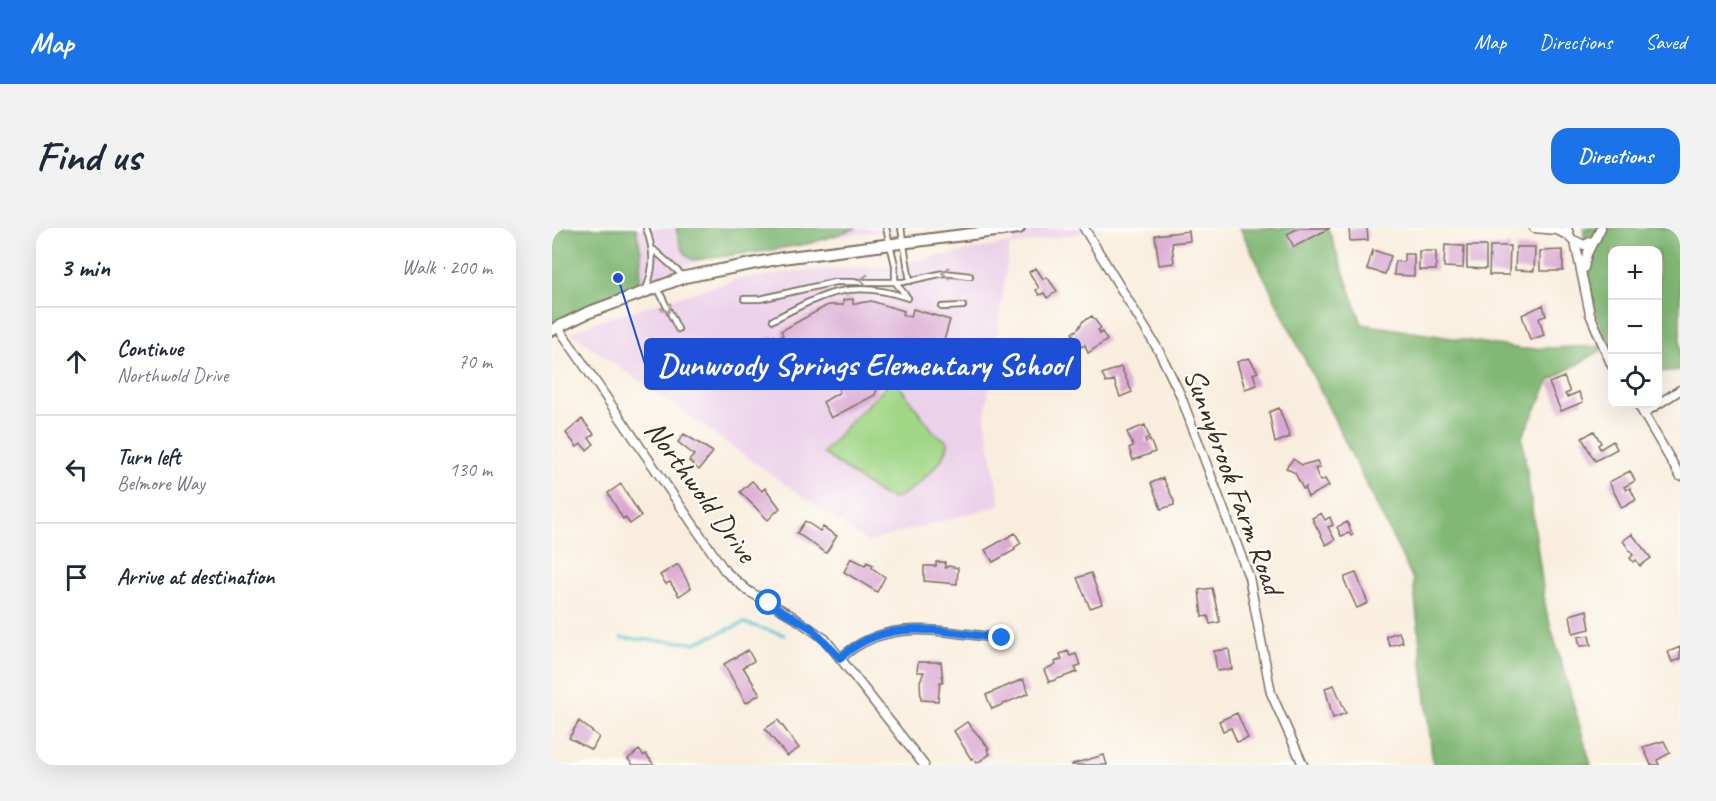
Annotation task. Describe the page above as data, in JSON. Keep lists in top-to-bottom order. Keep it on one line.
{"streets":{"street":["Sunnybrook Farm Road","Northwold Drive"]},"places":["Dunwoody Springs Elementary School"],"page":{"header":"Map","nav":["Map","Directions","Saved"],"buttons":"Directions","title":"Find us","heading":["3 min","Walk · 200 m"],"map_buttons":["+","−"],"list":[["Continue","Northwold Drive","70 m"],["Turn left","Belmore Way","130 m"],"Arrive at destination"]}}
